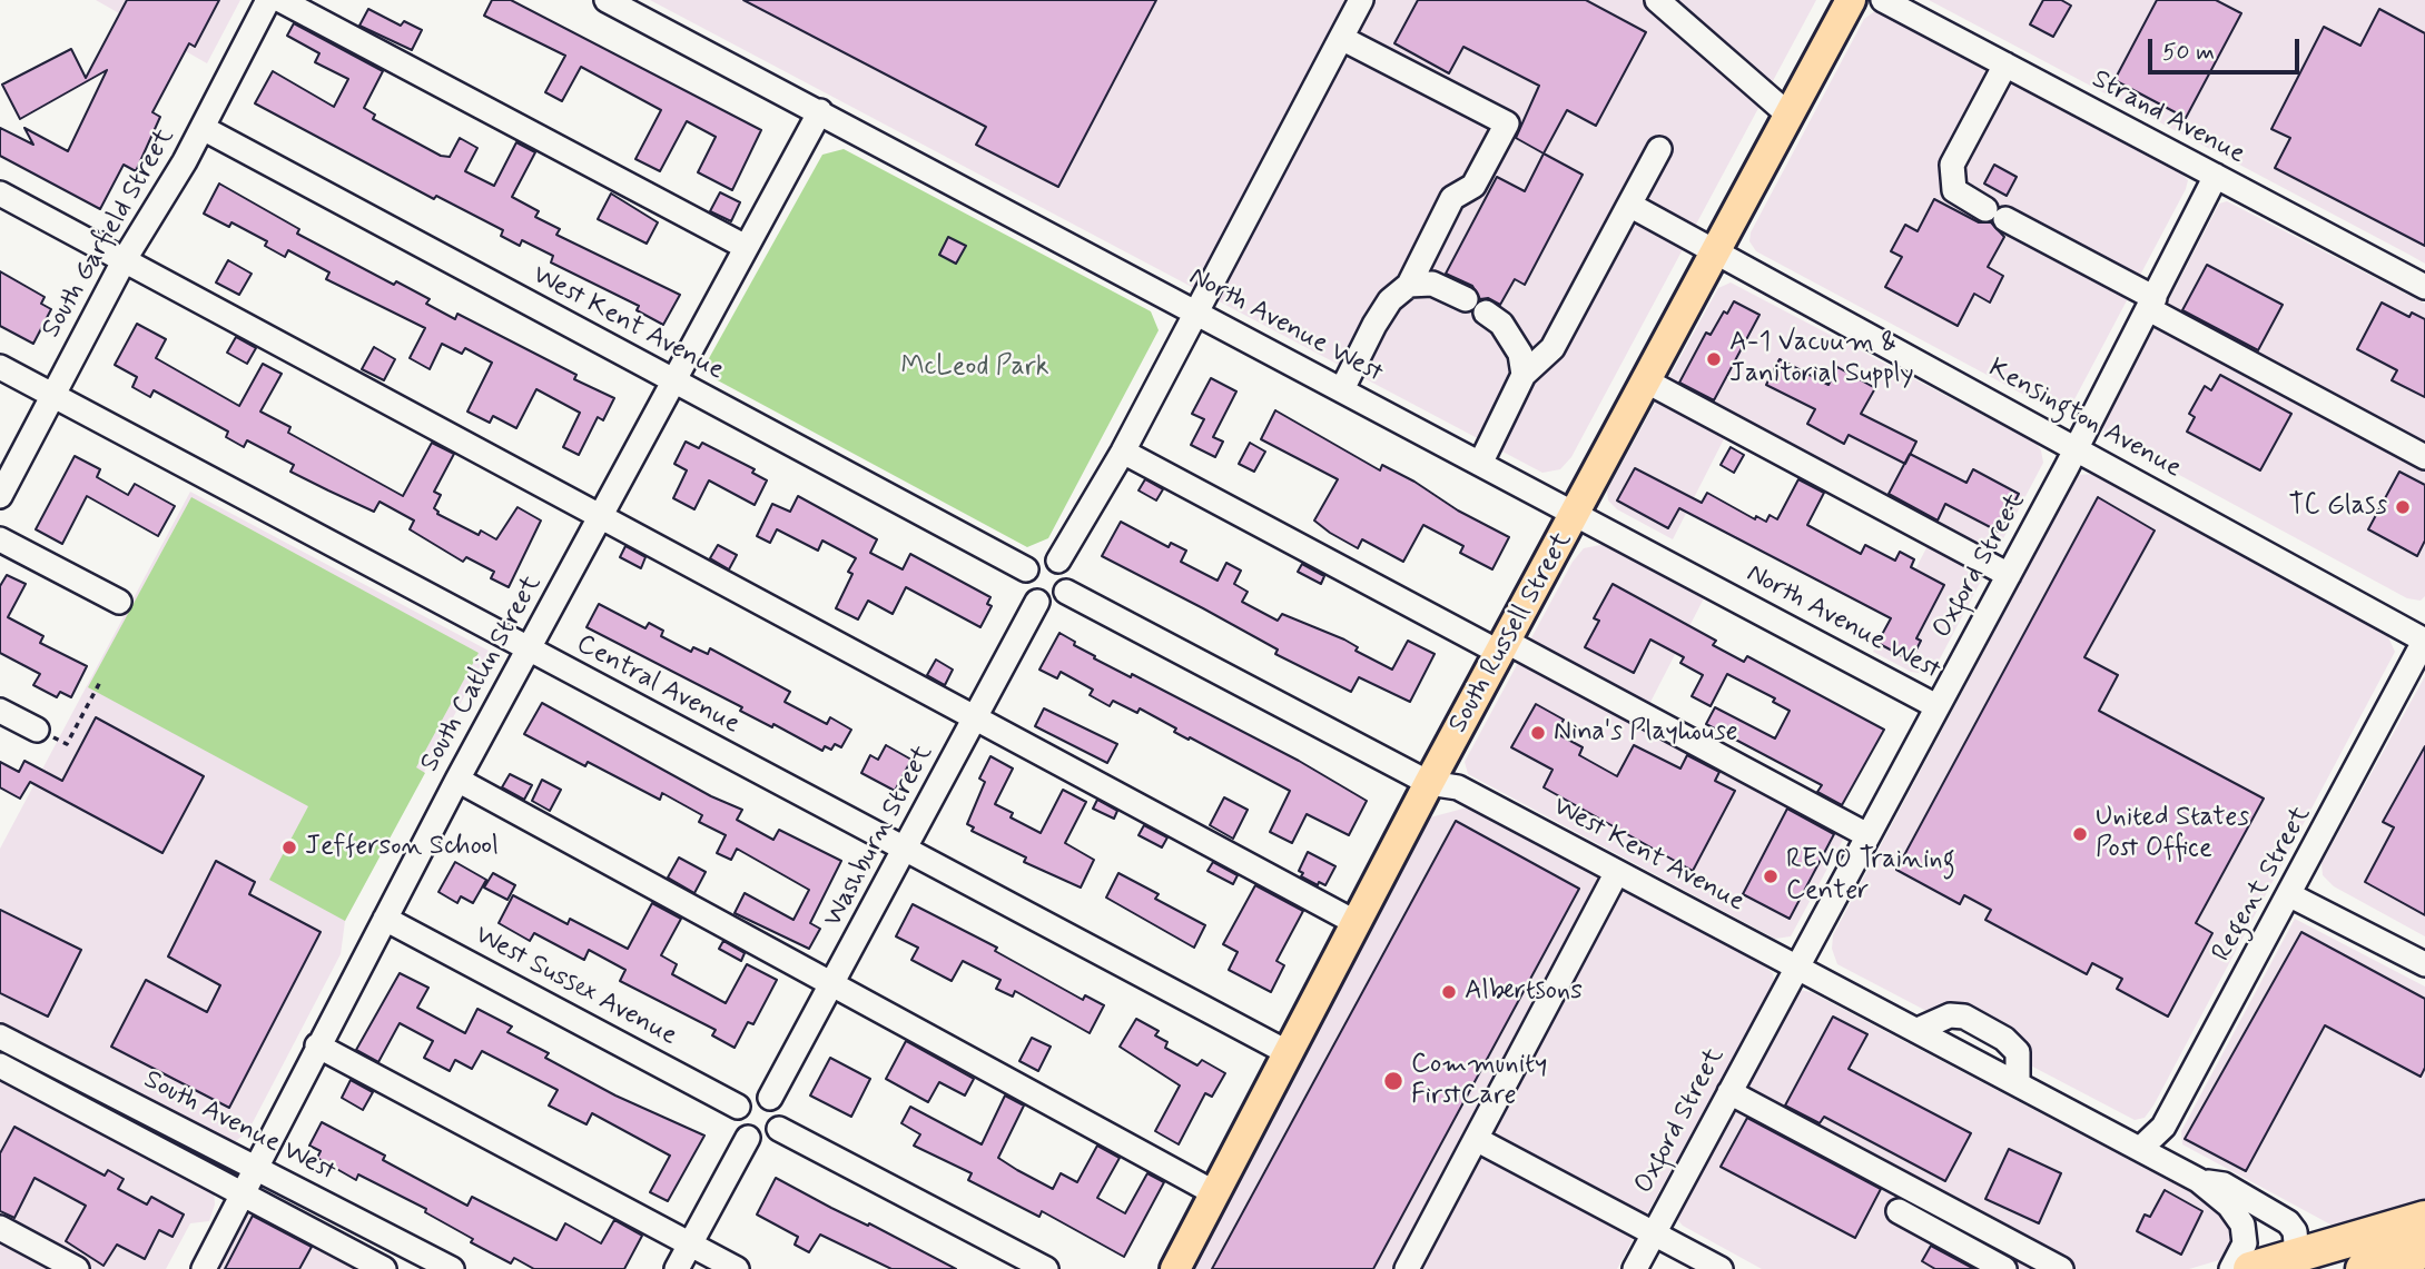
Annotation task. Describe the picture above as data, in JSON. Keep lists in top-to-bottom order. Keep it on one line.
{"streets":{"main road":["South Russell Street"],"street":["Strand Avenue","South Garfield Street","West Kent Avenue","North Avenue West","Kensington Avenue","Oxford Street","South Catlin Street","Central Avenue","Washburn Street","Regent Street","West Sussex Avenue","South Avenue West"]},"crossings":[["Strand Avenue","Oxford Street"],["South Garfield Street","West Kent Avenue"],["South Garfield Street","Central Avenue"],["West Kent Avenue","Oxford Street"],["West Kent Avenue","South Russell Street"],["West Kent Avenue","South Catlin Street"],["West Kent Avenue","Washburn Street"],["West Kent Avenue","Regent Street"],["North Avenue West","Oxford Street"],["North Avenue West","South Russell Street"],["North Avenue West","South Catlin Street"],["Kensington Avenue","Oxford Street"],["Kensington Avenue","South Russell Street"],["Kensington Avenue","Regent Street"],["South Russell Street","Central Avenue"],["South Catlin Street","Central Avenue"],["South Catlin Street","West Sussex Avenue"],["South Catlin Street","South Avenue West"],["Central Avenue","Washburn Street"],["Washburn Street","West Sussex Avenue"]],"parks":["McLeod Park"],"places":["A-1 Vacuum & Janitorial Supply","TC Glass","Nina's Playhouse","United States Post Office","Jefferson School","REVO Training Center","Albertsons","Community FirstCare"],"scale_bar":"50 m"}
